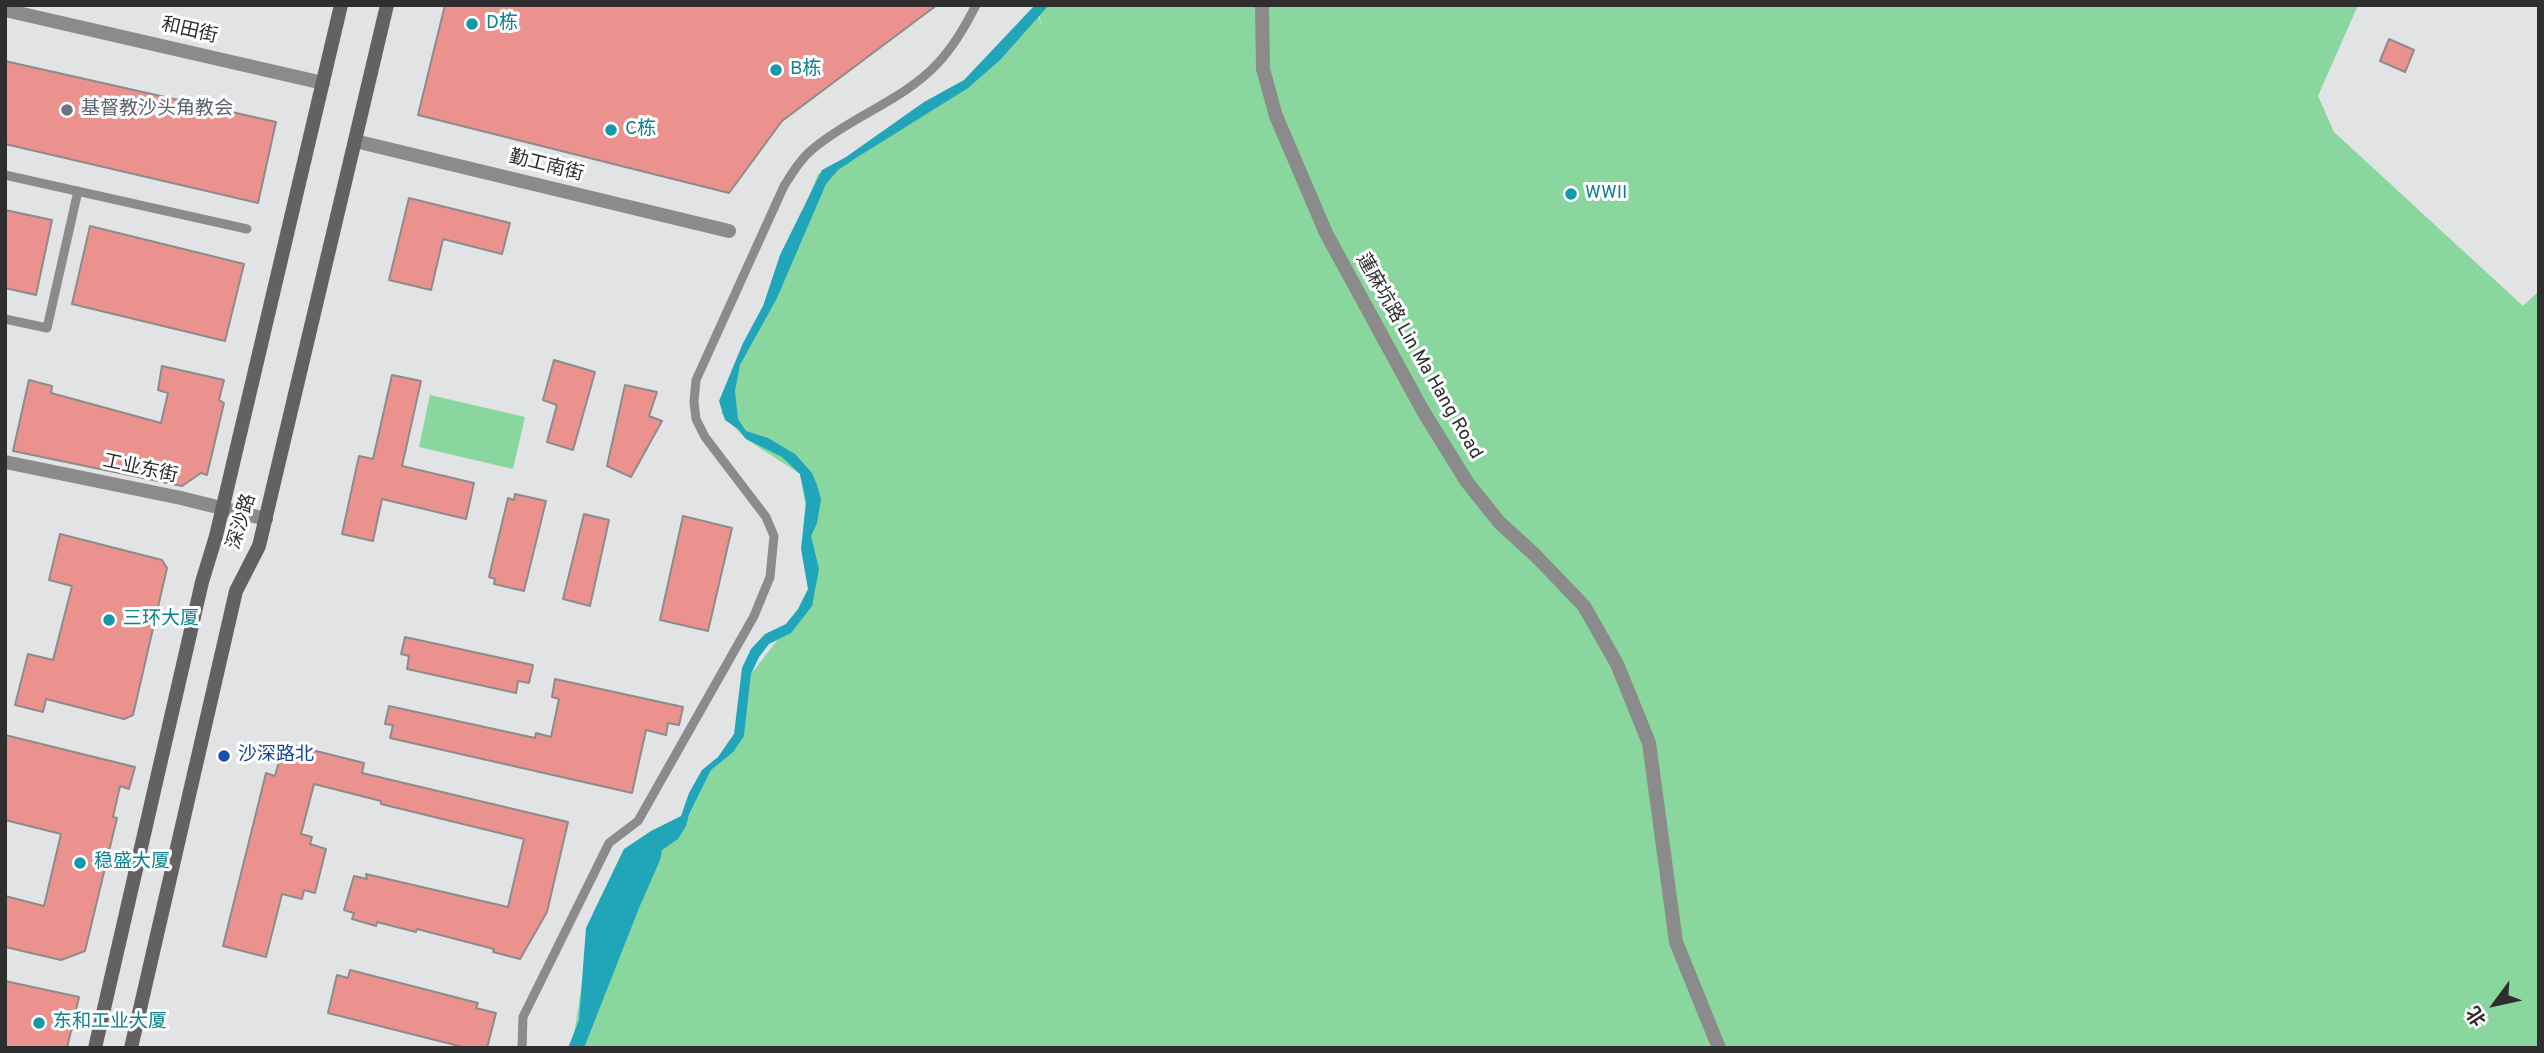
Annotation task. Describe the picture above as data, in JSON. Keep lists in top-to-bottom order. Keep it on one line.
{"streets":{"main road":["深沙路"],"street":["和田街","勤工南街","蓮麻坑路 Lin Ma Hang Road","工业东街"]},"crossings":[["和田街","深沙路"],["勤工南街","深沙路"],["工业东街","深沙路"]],"places":["D栋","B栋","基督教沙头角教会","C栋","WWII","三环大厦","沙深路北","稳盛大厦","东和工业大厦"],"north":"bottom left"}
